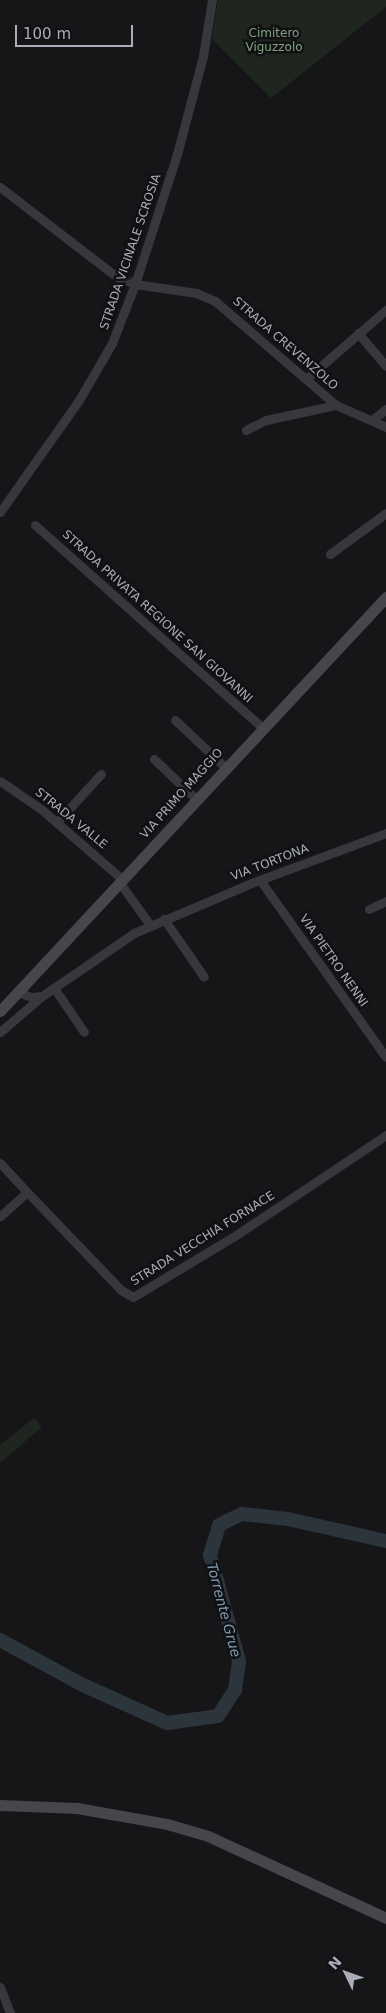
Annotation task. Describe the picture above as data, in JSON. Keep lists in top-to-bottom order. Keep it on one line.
{"streets":{"main road":["VIA PRIMO MAGGIO"],"street":["STRADA VICINALE SCROSIA","STRADA CREVENZOLO","STRADA PRIVATA REGIONE SAN GIOVANNI","STRADA VALLE","VIA TORTONA","VIA PIETRO NENNI","STRADA VECCHIA FORNACE"]},"crossings":[["STRADA VICINALE SCROSIA","STRADA CREVENZOLO"],["STRADA PRIVATA REGIONE SAN GIOVANNI","VIA PRIMO MAGGIO"],["VIA PRIMO MAGGIO","STRADA VALLE"],["STRADA VALLE","VIA TORTONA"],["VIA TORTONA","VIA PIETRO NENNI"]],"water":["Torrente Grue"],"parks":["Cimitero Viguzzolo"],"scale_bar":"100 m","north":"top left"}
